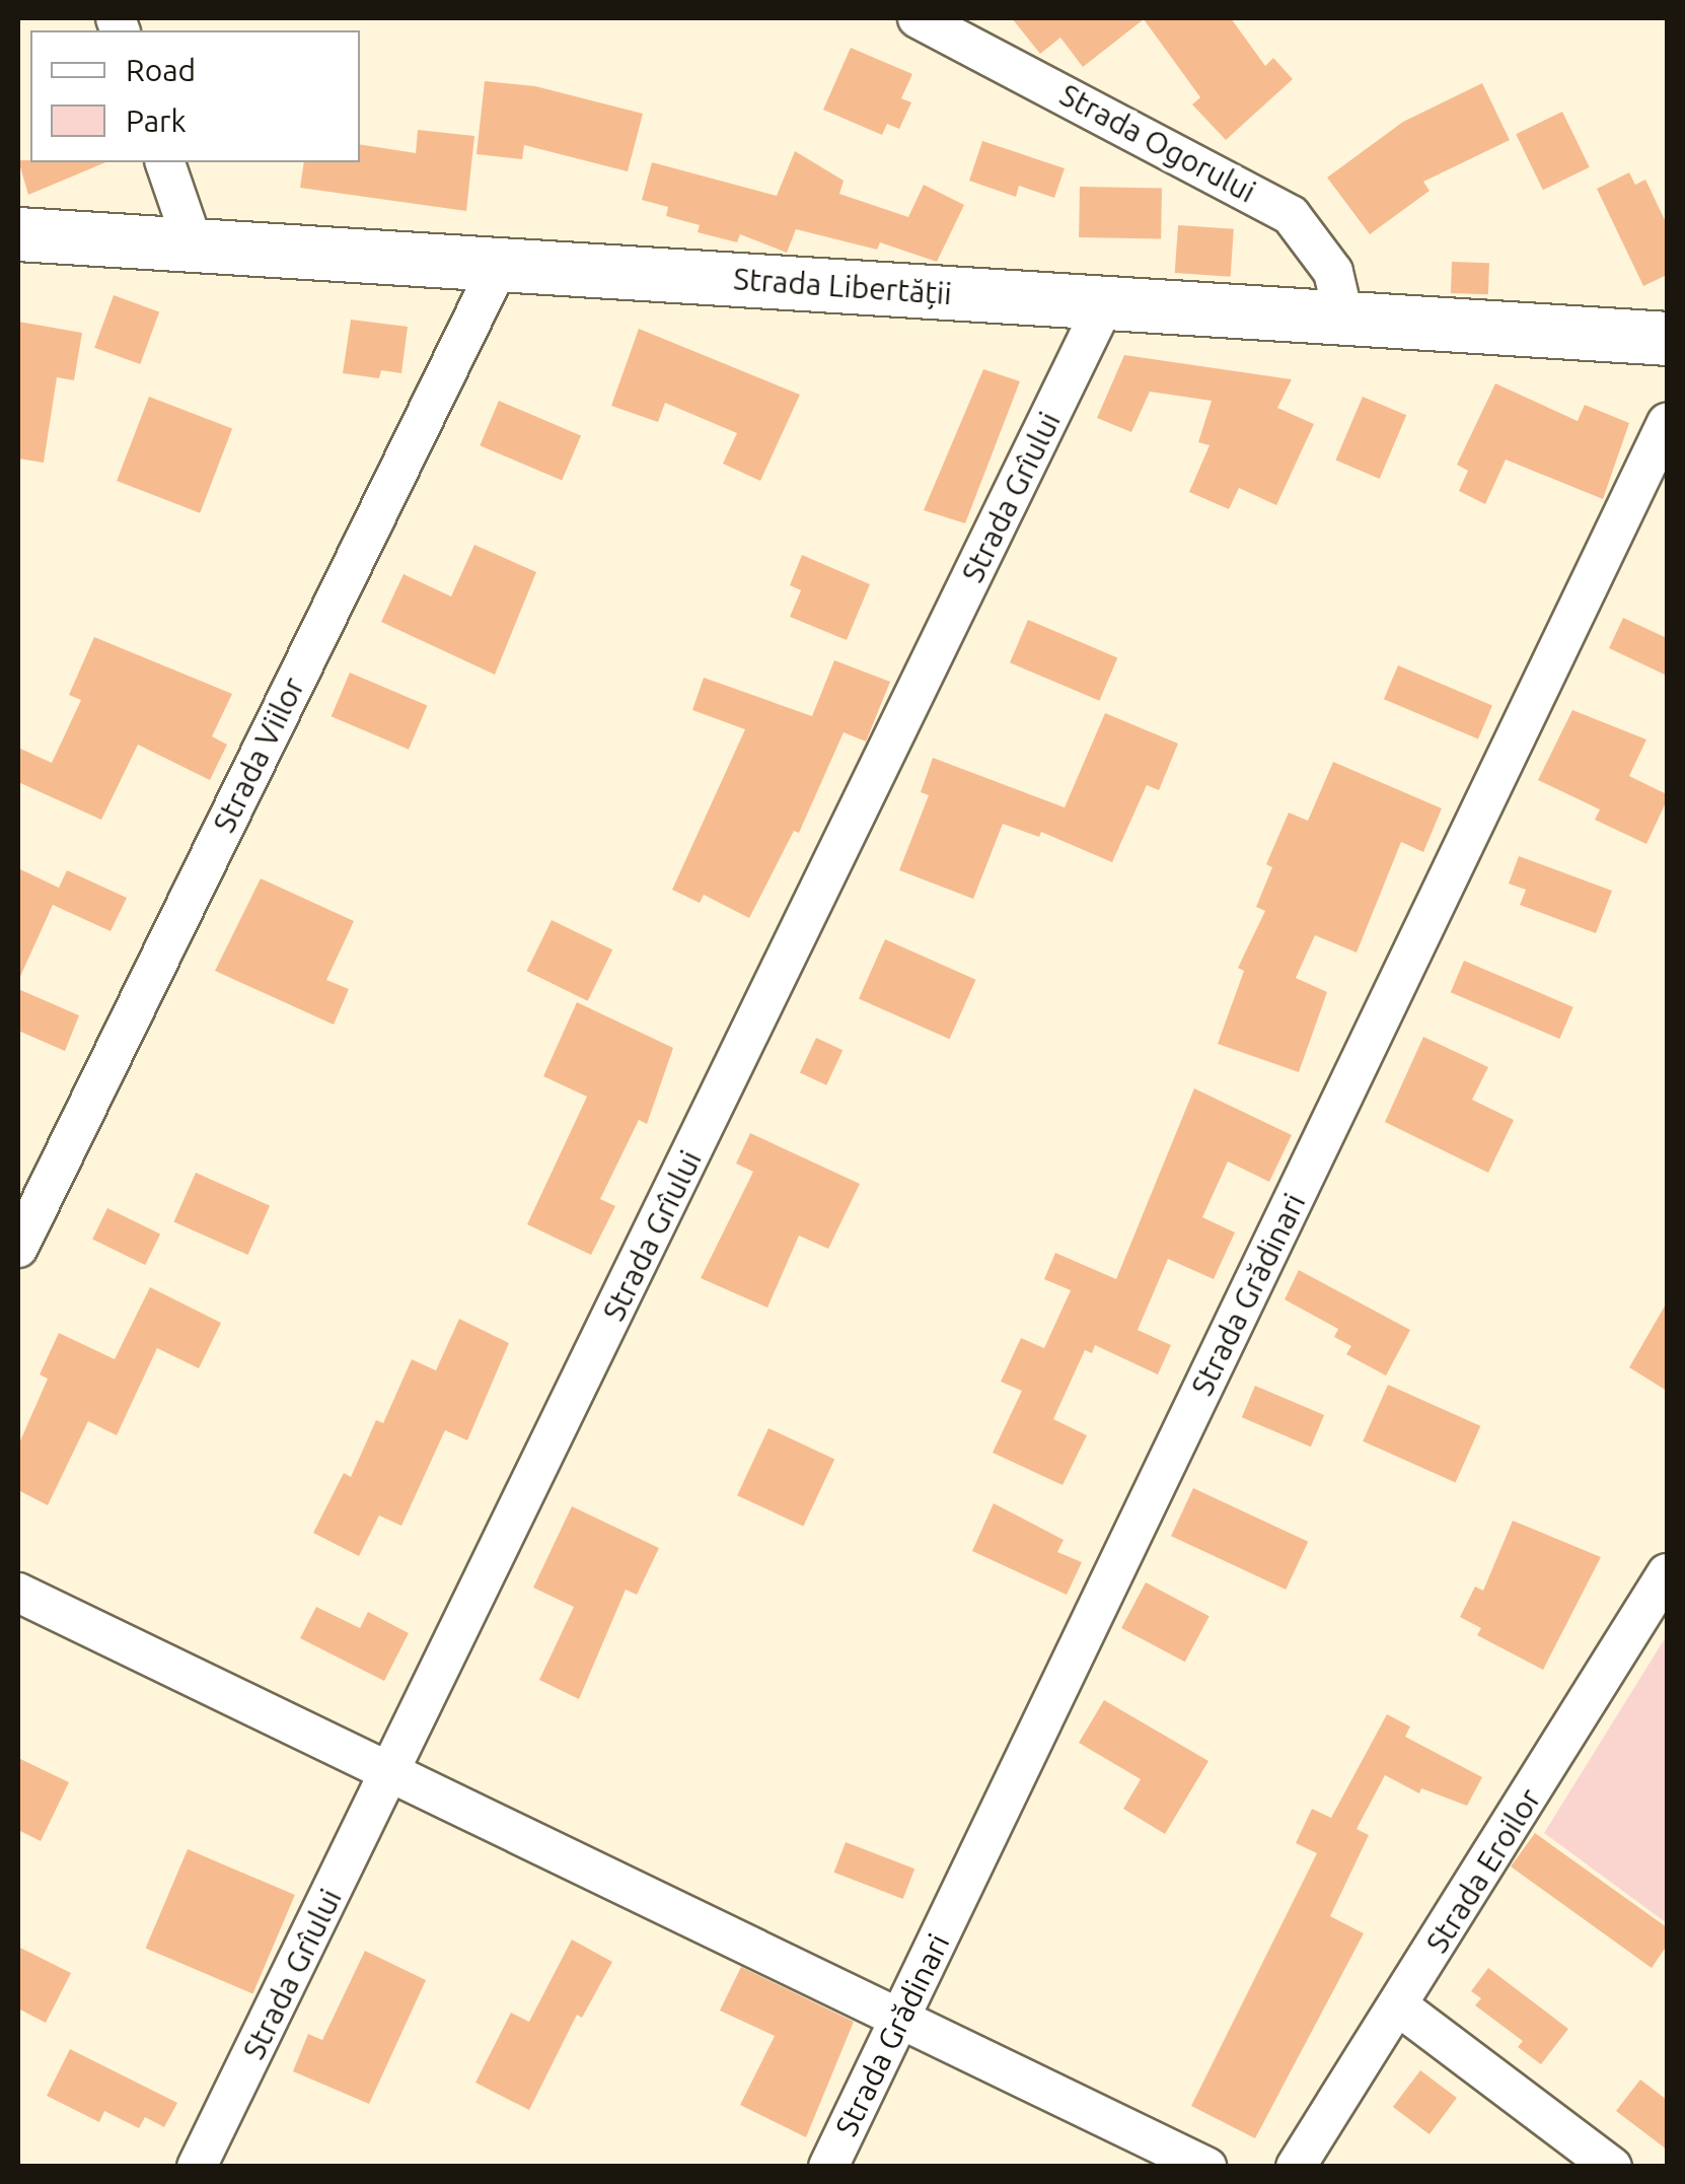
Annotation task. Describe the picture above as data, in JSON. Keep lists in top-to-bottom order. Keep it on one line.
{"streets":{"main road":["Strada Libertății"],"street":["Strada Ogorului","Strada Grîului","Strada Viilor","Strada Grădinari","Strada Eroilor"]},"crossings":[["Strada Ogorului","Strada Libertății"],["Strada Libertății","Strada Grîului"],["Strada Libertății","Strada Viilor"]],"legend":["Road","Park"]}
